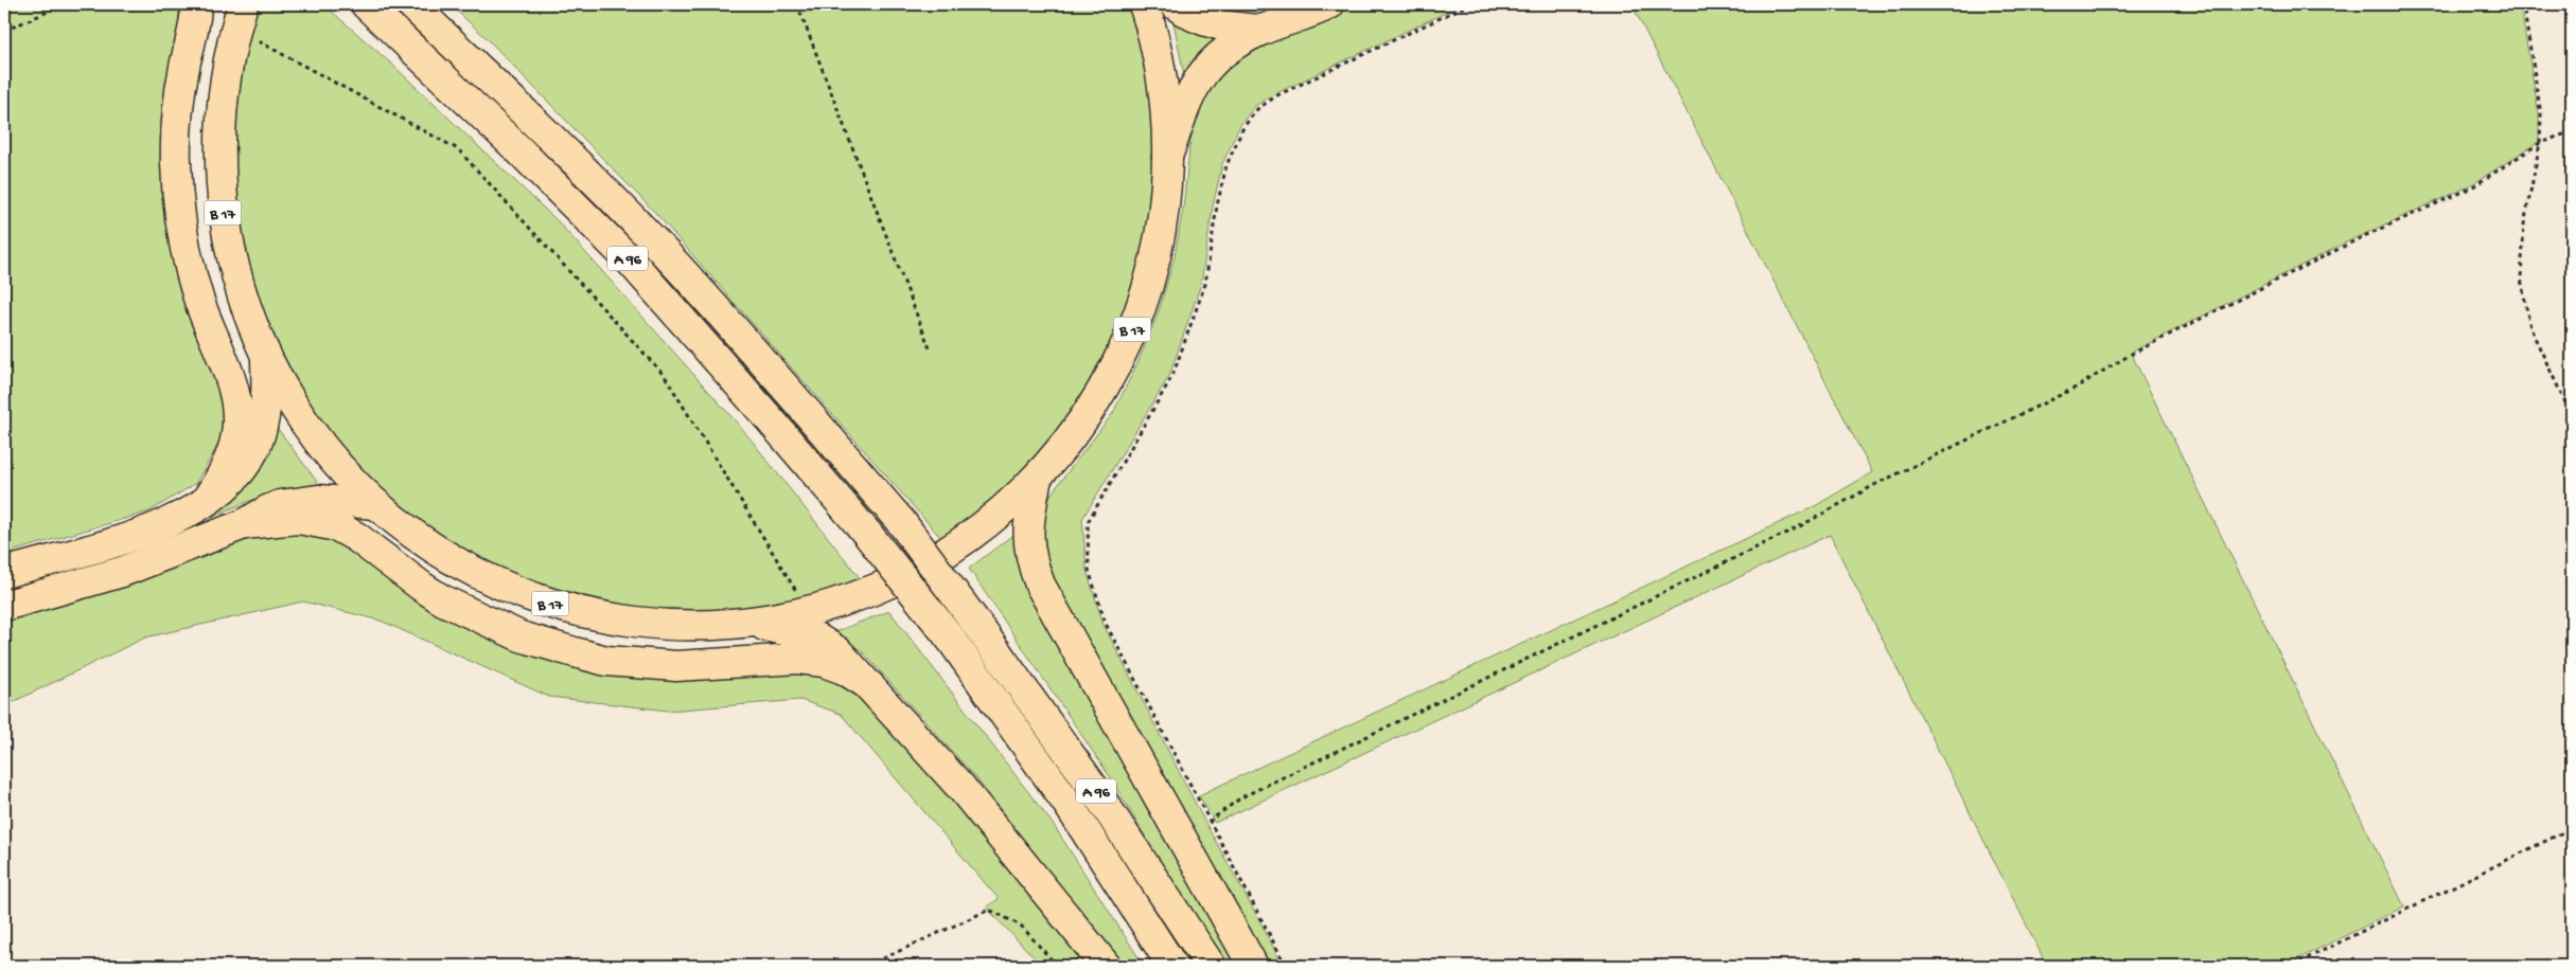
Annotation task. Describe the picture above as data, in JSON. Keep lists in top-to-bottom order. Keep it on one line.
{"streets":{"main road":["B 17","A 96"]}}
